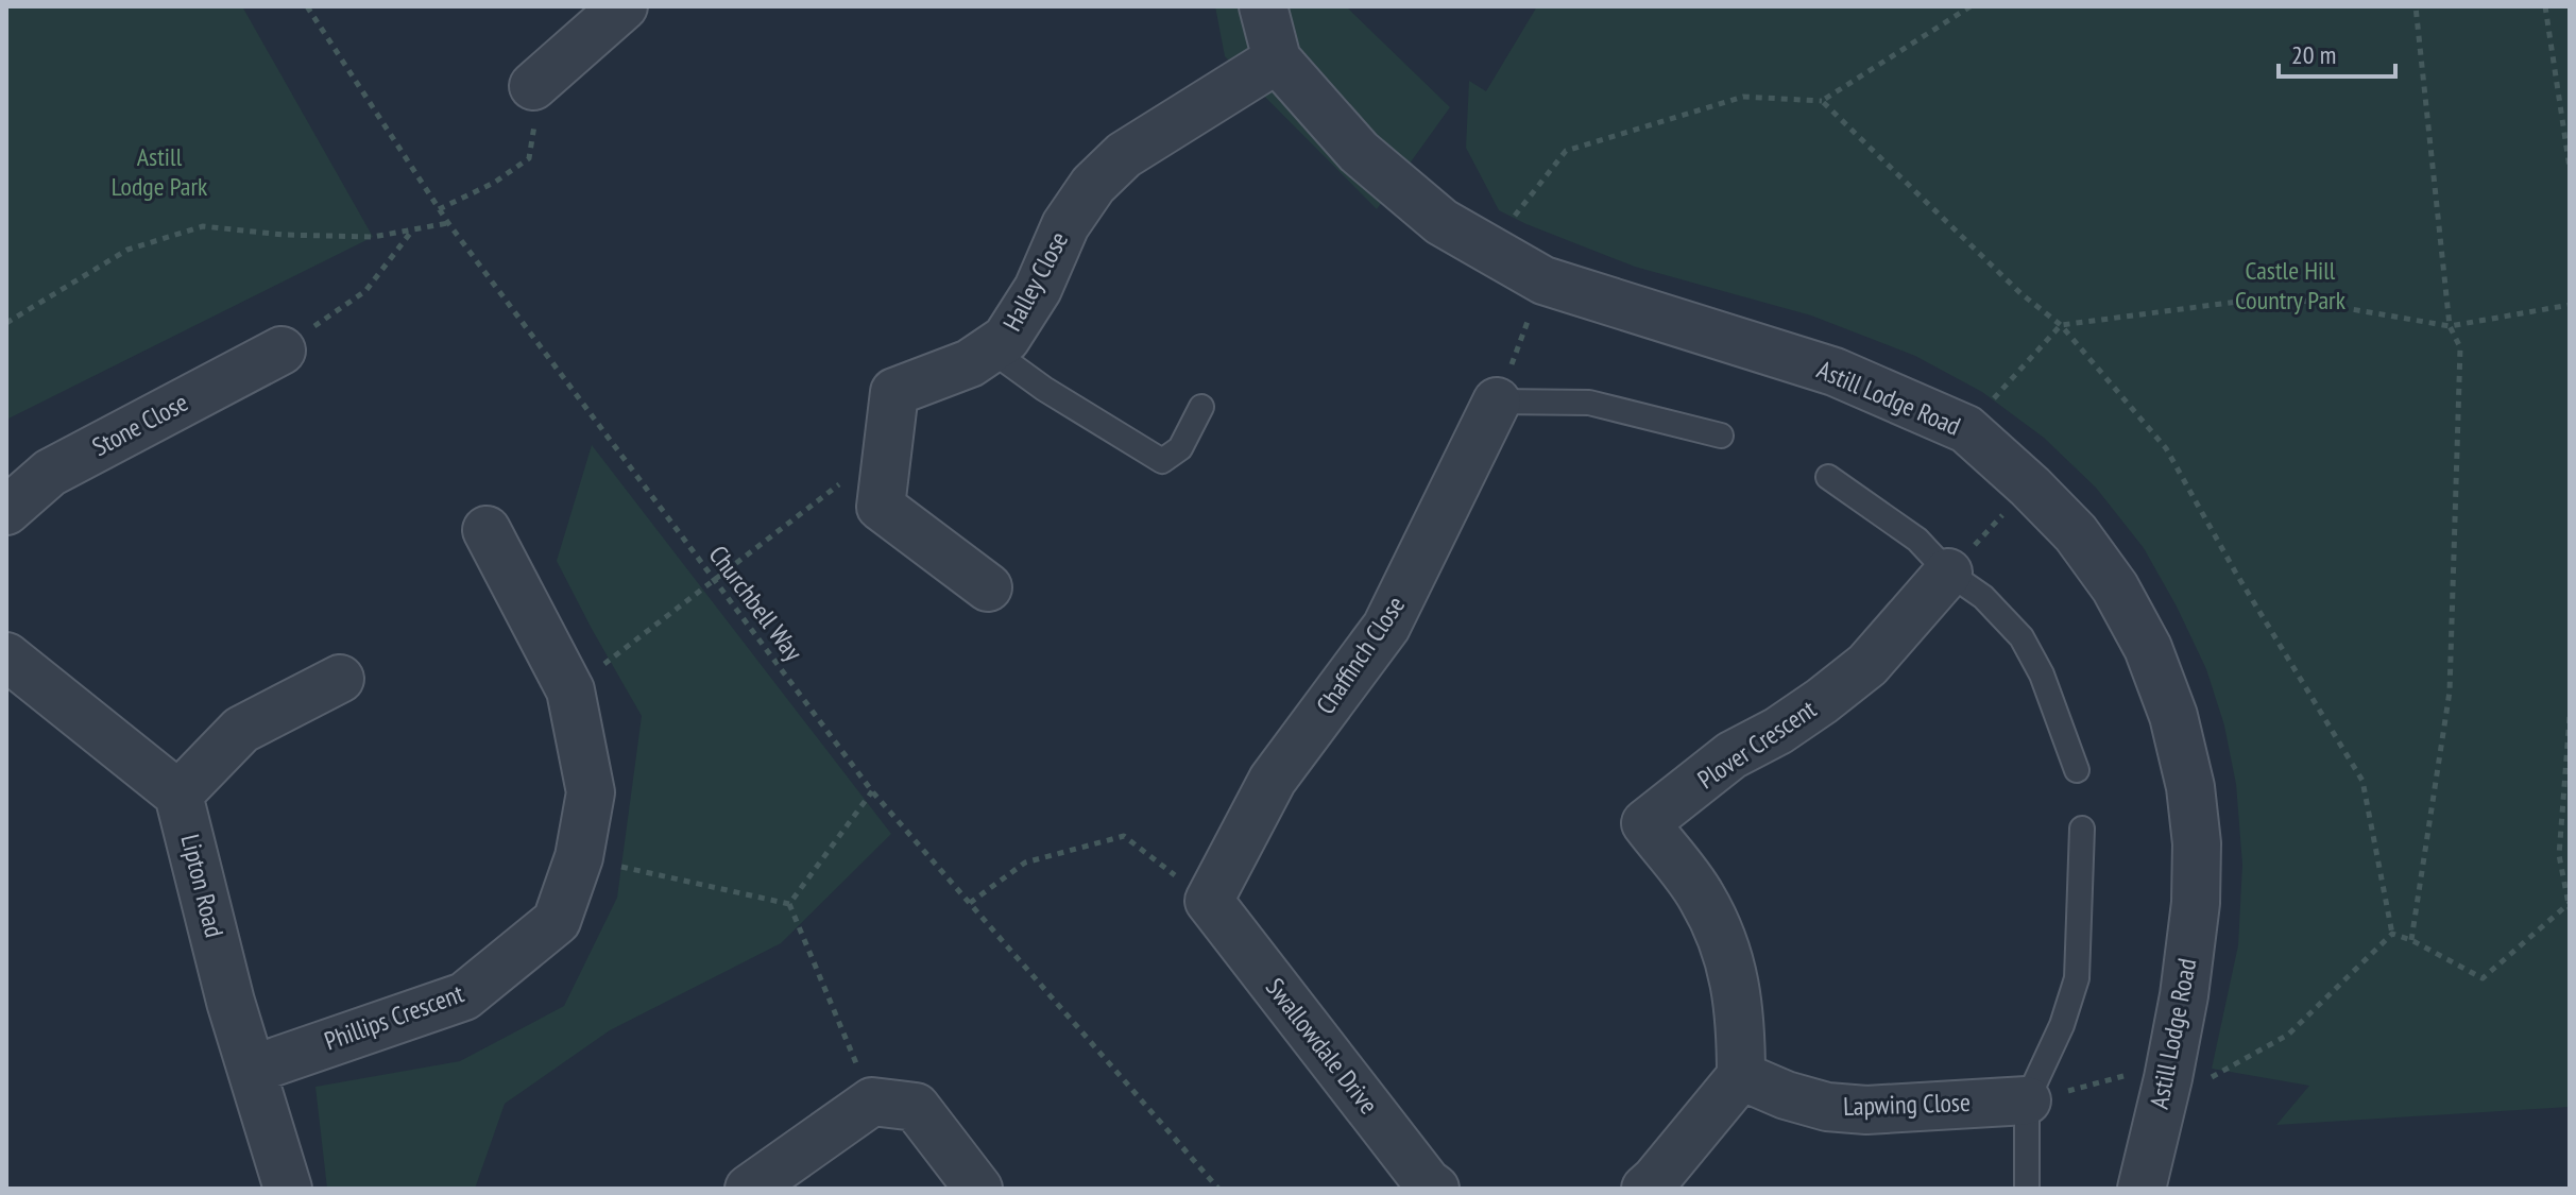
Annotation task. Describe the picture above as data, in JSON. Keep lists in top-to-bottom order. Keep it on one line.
{"streets":{"street":["Halley Close","Astill Lodge Road","Stone Close","Chaffinch Close","Plover Crescent","Lipton Road","Phillips Crescent","Swallowdale Drive","Lapwing Close"],"path":["Churchbell Way"]},"crossings":[["Halley Close","Astill Lodge Road"],["Chaffinch Close","Swallowdale Drive"],["Plover Crescent","Lapwing Close"],["Lipton Road","Phillips Crescent"]],"parks":["Astill Lodge Park","Castle Hill Country Park"],"scale_bar":"20 m"}
